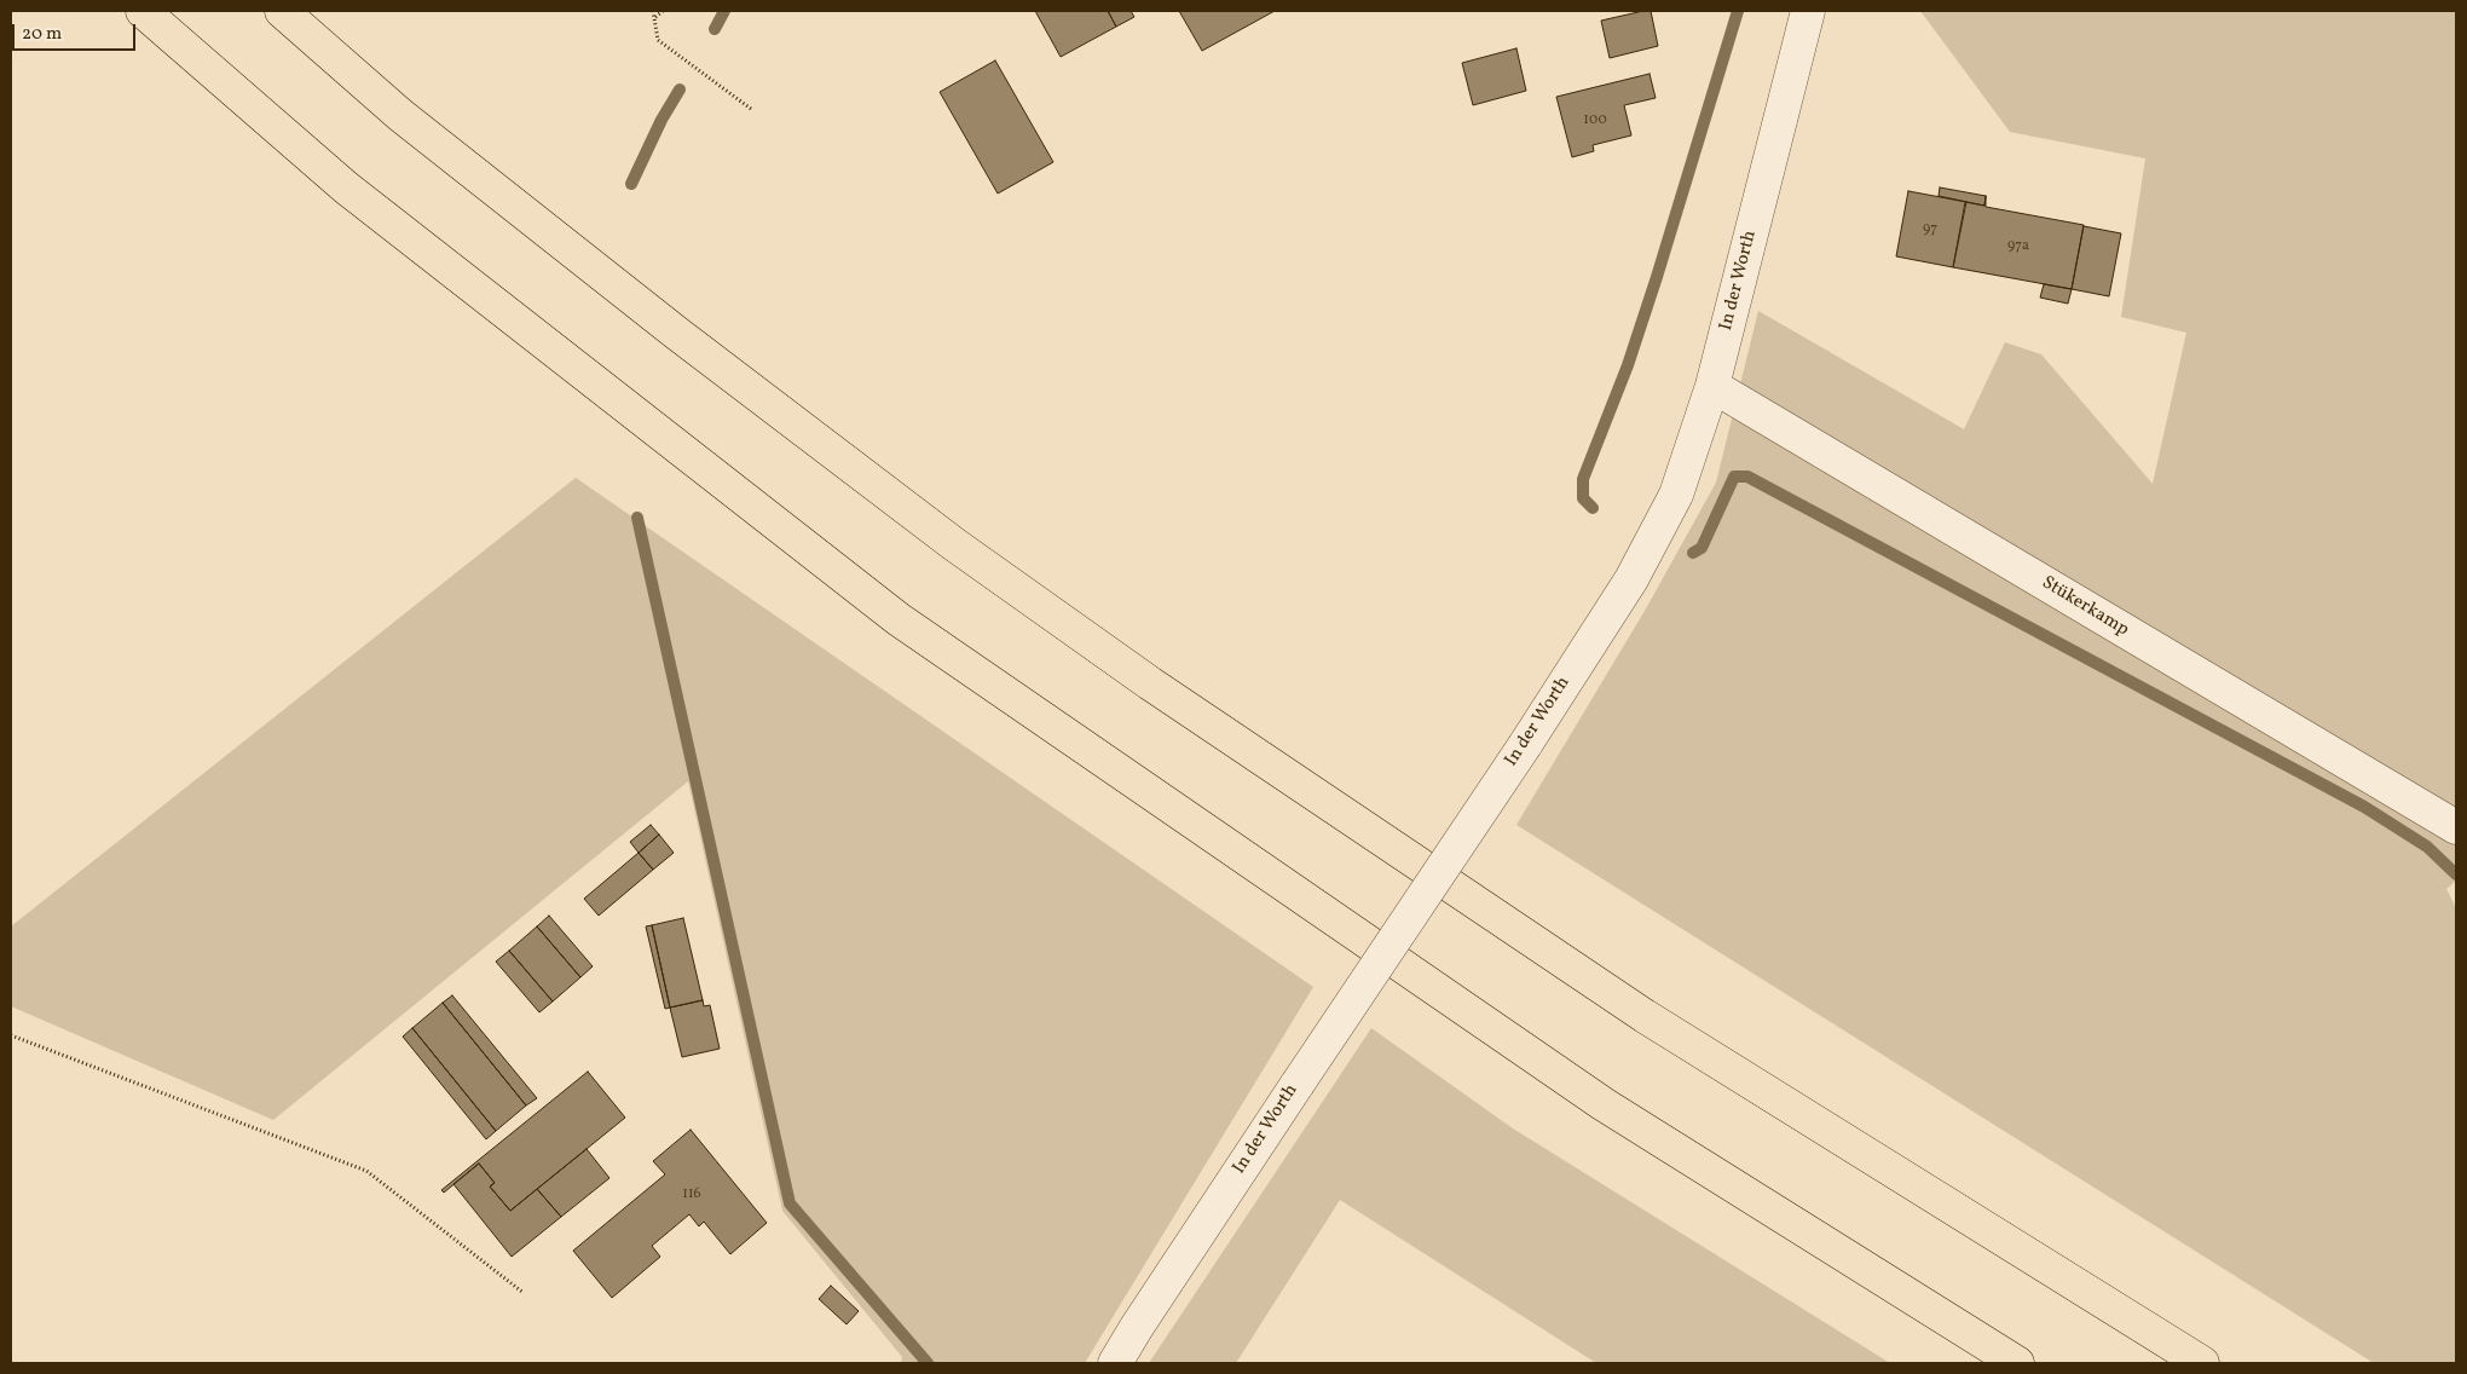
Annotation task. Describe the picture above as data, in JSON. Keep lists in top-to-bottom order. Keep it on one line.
{"streets":{"street":["In der Worth","Stükerkamp"]},"crossings":[["In der Worth","Stükerkamp"]],"house_numbers":["100","97","97a","116"],"scale_bar":"20 m"}
